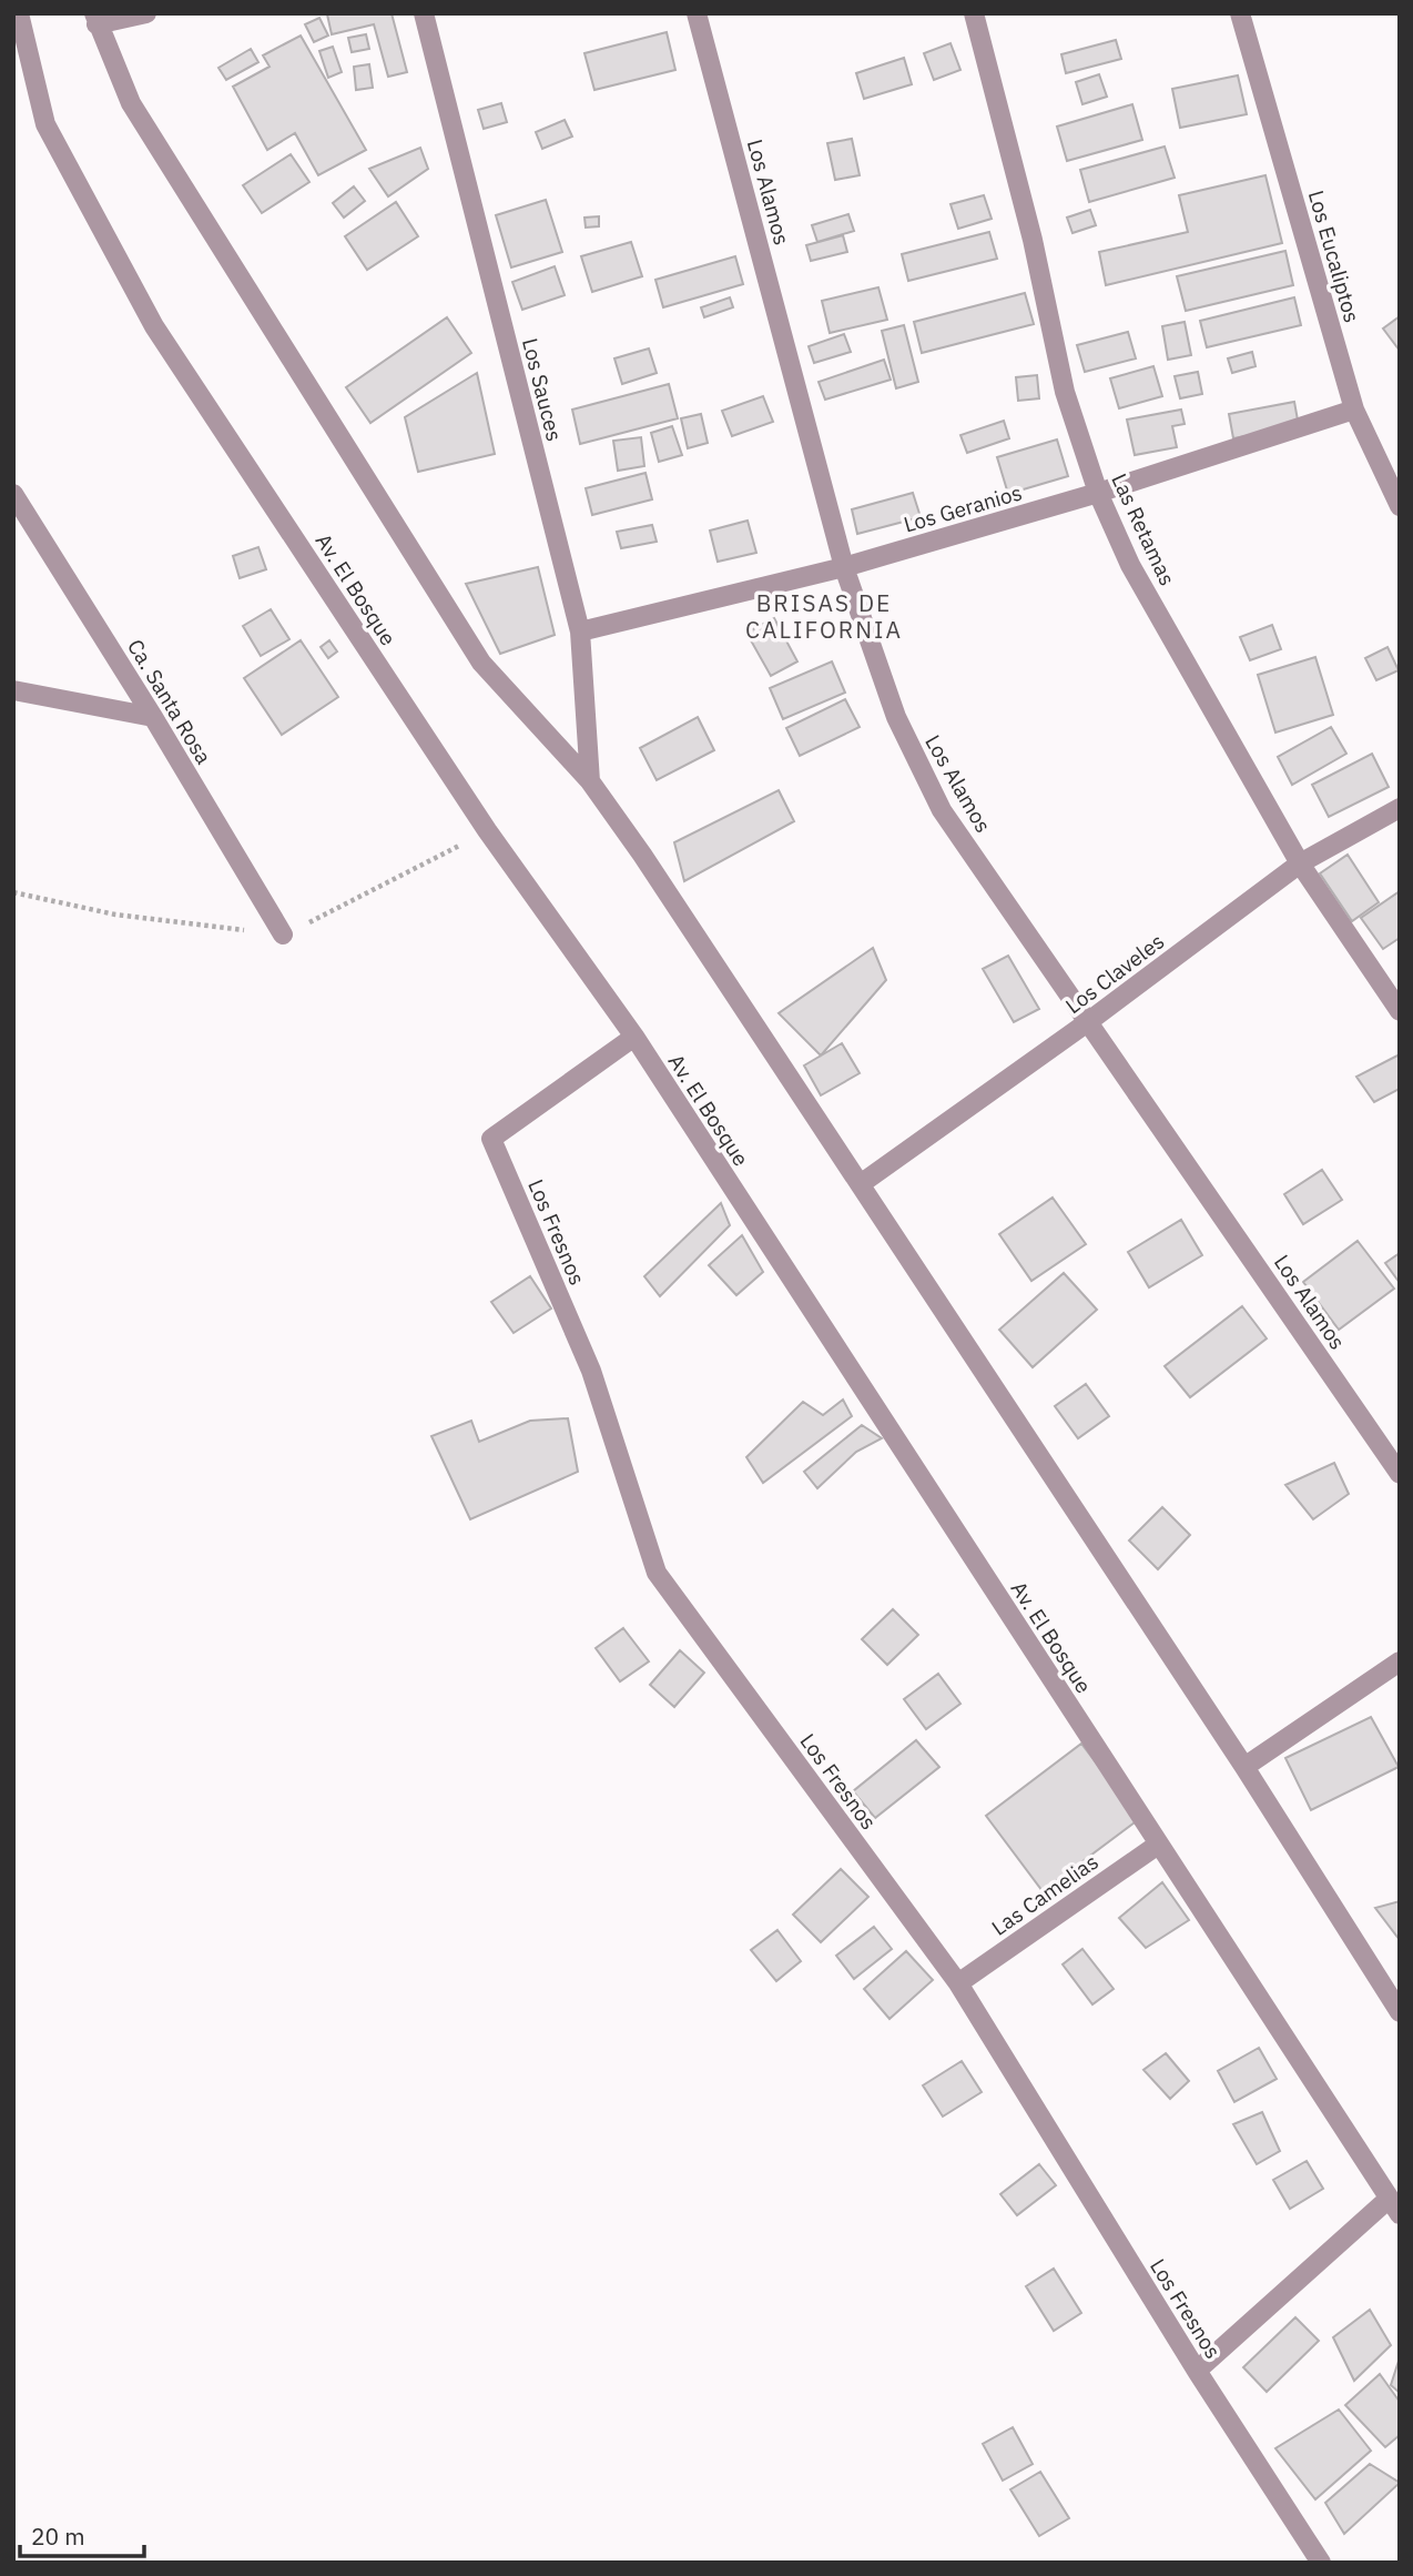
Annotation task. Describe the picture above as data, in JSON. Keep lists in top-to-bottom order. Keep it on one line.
{"streets":{"street":["Los Alamos","Los Eucaliptos","Los Sauces","Los Geranios","Las Retamas","Av. El Bosque","Ca. Santa Rosa","Los Claveles","Los Fresnos","Las Camelias"]},"crossings":[["Los Alamos","Los Geranios"],["Los Alamos","Los Claveles"],["Los Eucaliptos","Los Geranios"],["Los Sauces","Los Geranios"],["Los Geranios","Las Retamas"],["Las Retamas","Los Claveles"],["Av. El Bosque","Los Fresnos"],["Av. El Bosque","Las Camelias"],["Los Fresnos","Las Camelias"]],"districts":["BRISAS DE CALIFORNIA"],"scale_bar":"20 m"}
